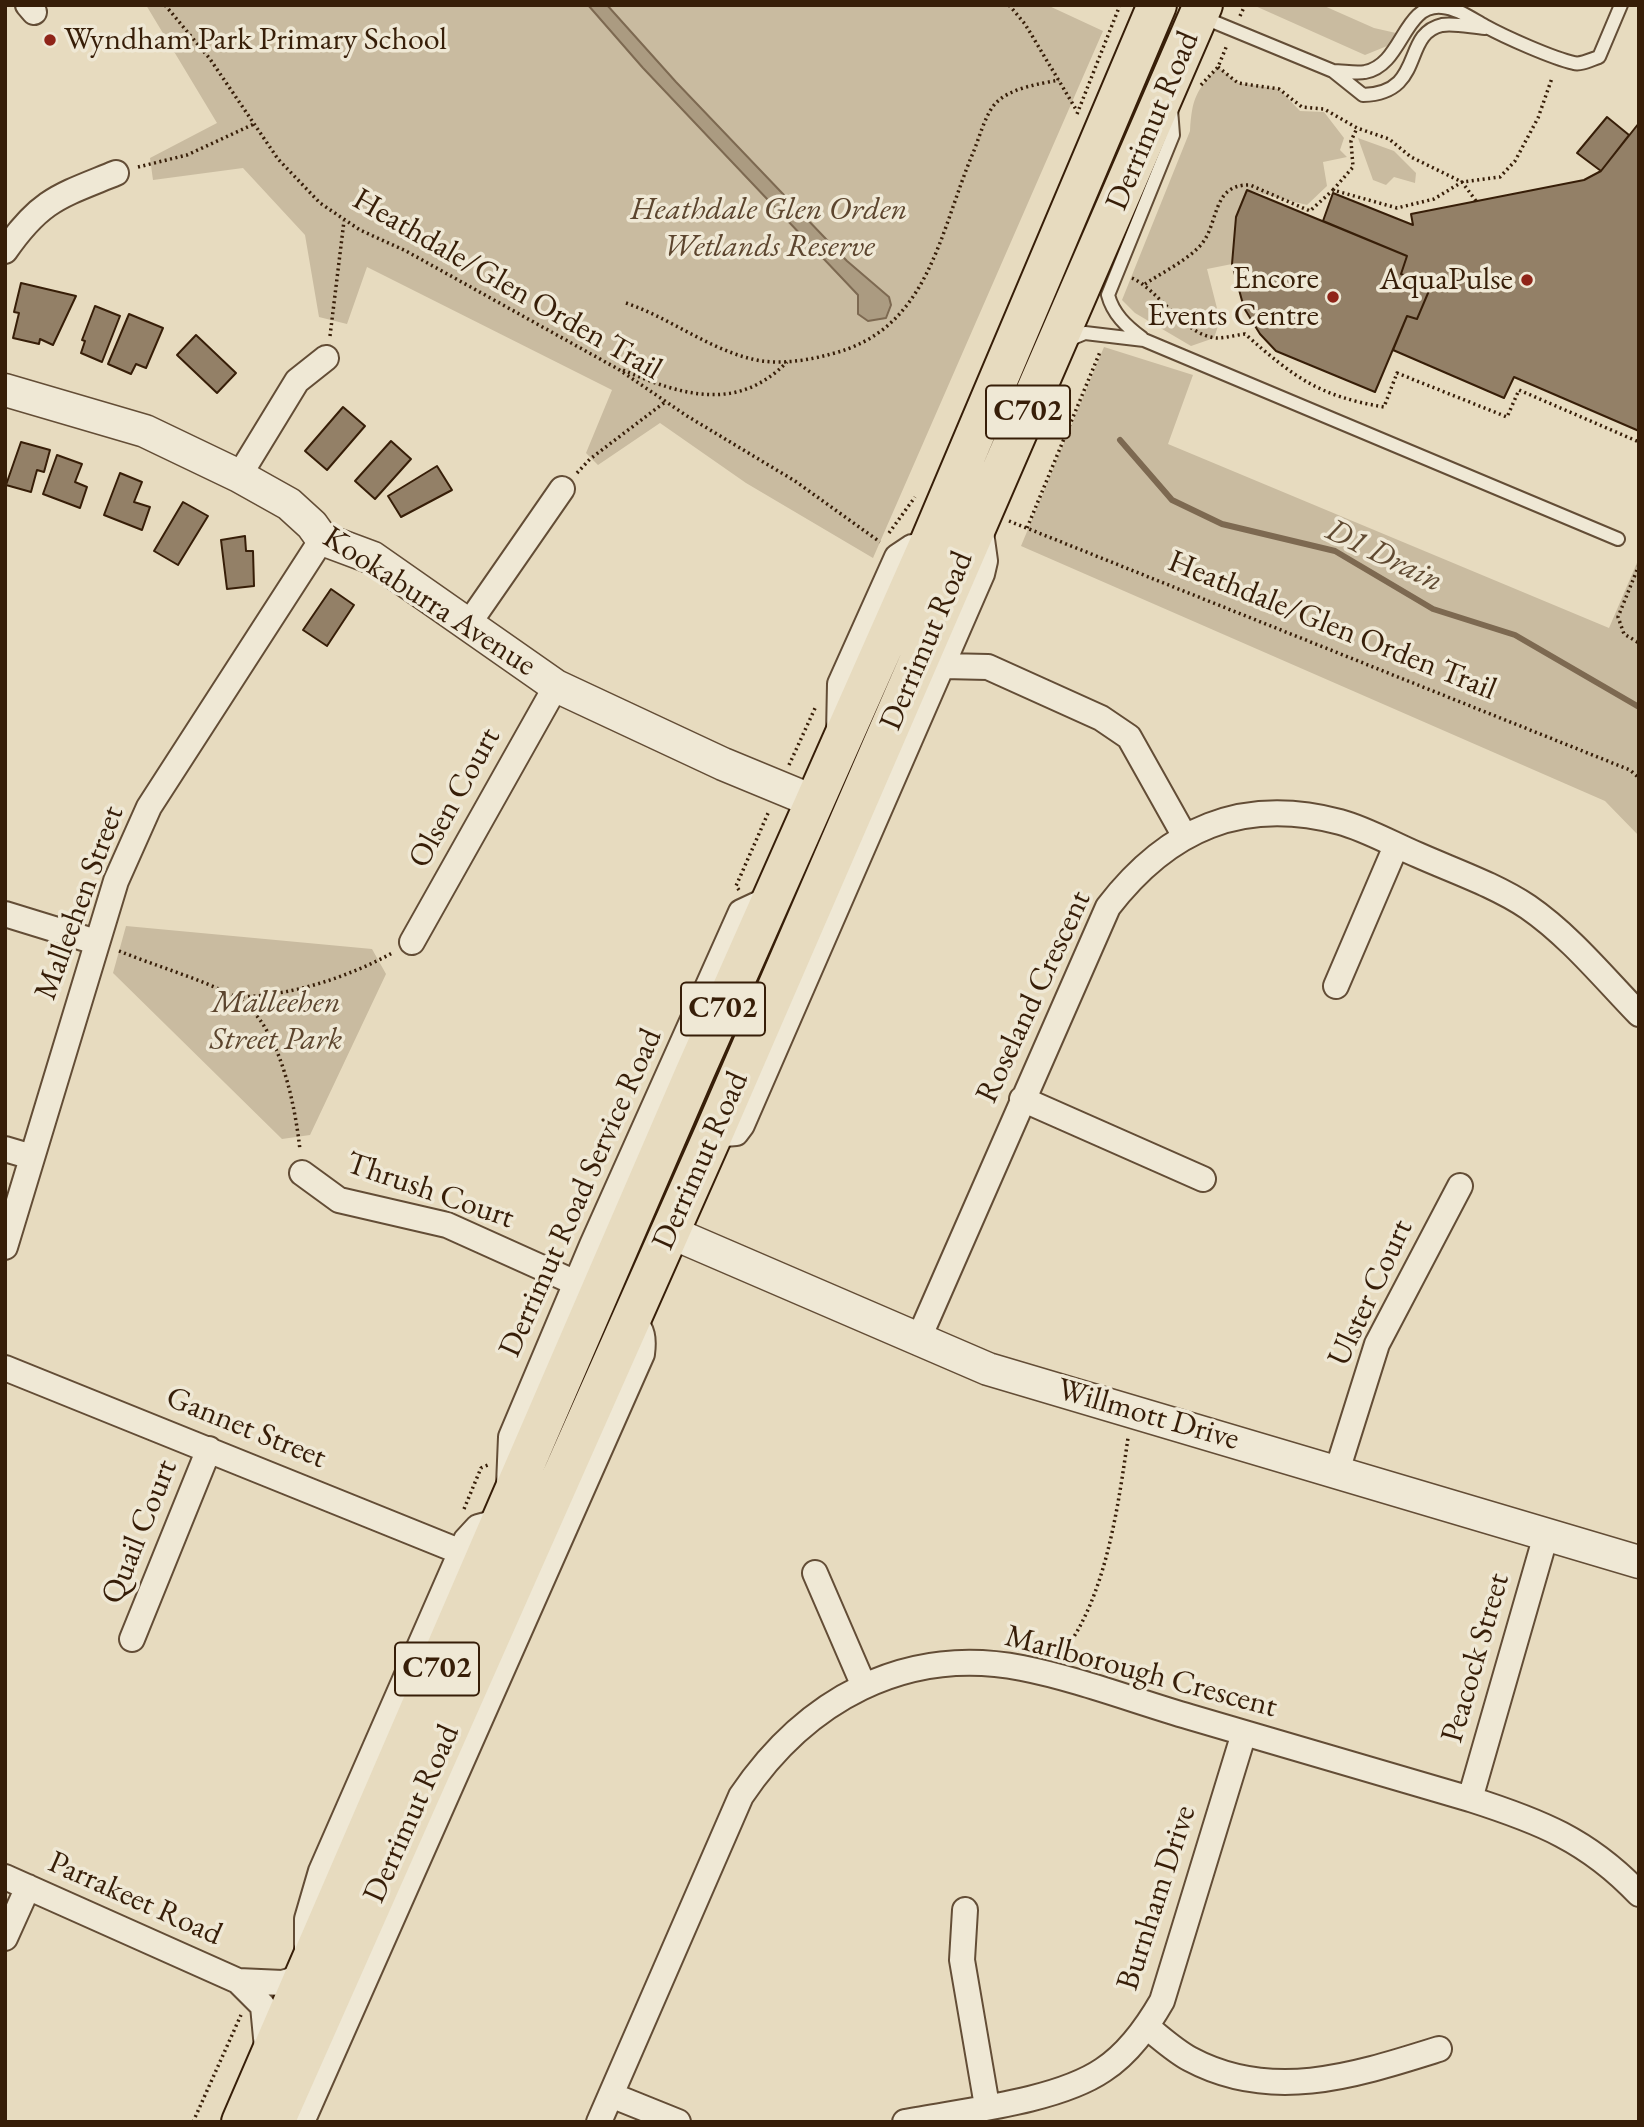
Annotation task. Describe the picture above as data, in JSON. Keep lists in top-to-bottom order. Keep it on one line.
{"streets":{"highway":["Derrimut Road","C702"],"street":["Kookaburra Avenue","Olsen Court","Malleehen Street","Roseland Crescent","Thrush Court","Derrimut Road Service Road","Ulster Court","Willmott Drive","Gannet Street","Quail Court","Peacock Street","Marlborough Crescent","Burnham Drive","Parrakeet Road"],"path":["Heathdale/Glen Orden Trail"]},"crossings":[["Derrimut Road","Heathdale/Glen Orden Trail"],["Derrimut Road","Kookaburra Avenue"],["Derrimut Road","Derrimut Road Service Road"],["Derrimut Road","Willmott Drive"],["Derrimut Road","Gannet Street"],["Derrimut Road","Parrakeet Road"],["Kookaburra Avenue","Olsen Court"],["Kookaburra Avenue","Malleehen Street"],["Roseland Crescent","Willmott Drive"],["Thrush Court","Derrimut Road Service Road"],["Ulster Court","Willmott Drive"],["Willmott Drive","Peacock Street"],["Gannet Street","Quail Court"],["Peacock Street","Marlborough Crescent"],["Marlborough Crescent","Burnham Drive"]],"water":["D1 Drain"],"parks":["Heathdale Glen Orden Wetlands Reserve","Malleehen Street Park"],"places":["Wyndham Park Primary School","AquaPulse","Encore Events Centre"]}
